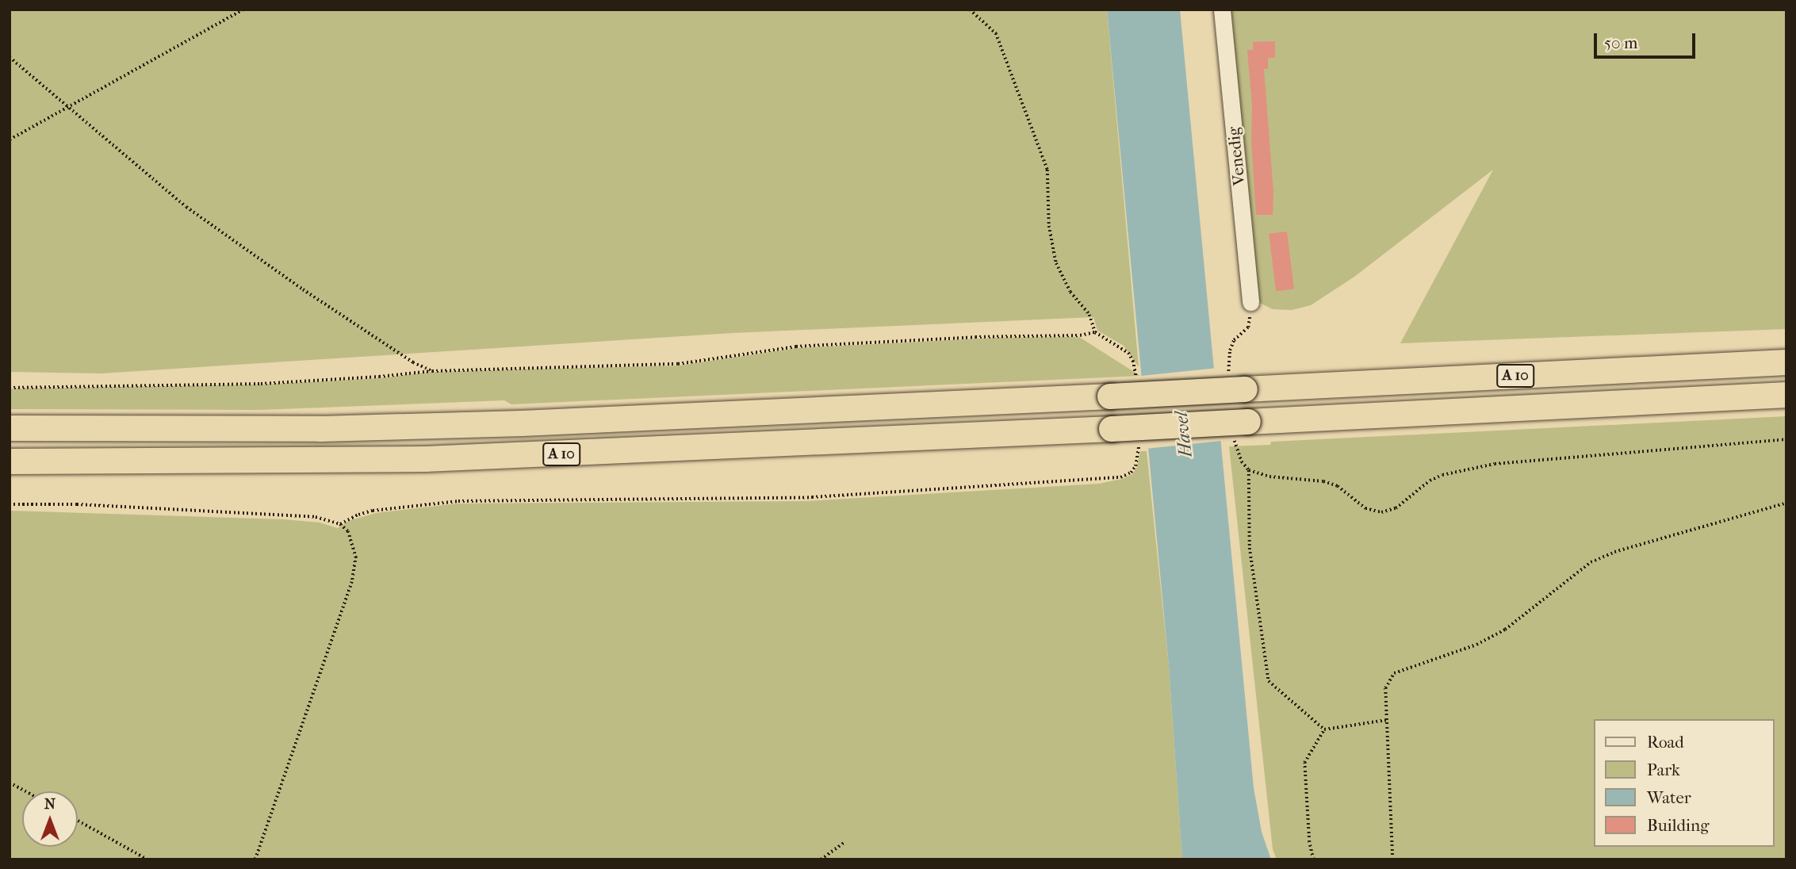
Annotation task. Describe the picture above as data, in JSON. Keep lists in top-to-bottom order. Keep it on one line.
{"streets":{"highway":["A 10"],"street":["Venedig"]},"water":["Havel"],"legend":["Road","Park","Water","Building"],"scale_bar":"50 m","north":"top"}
